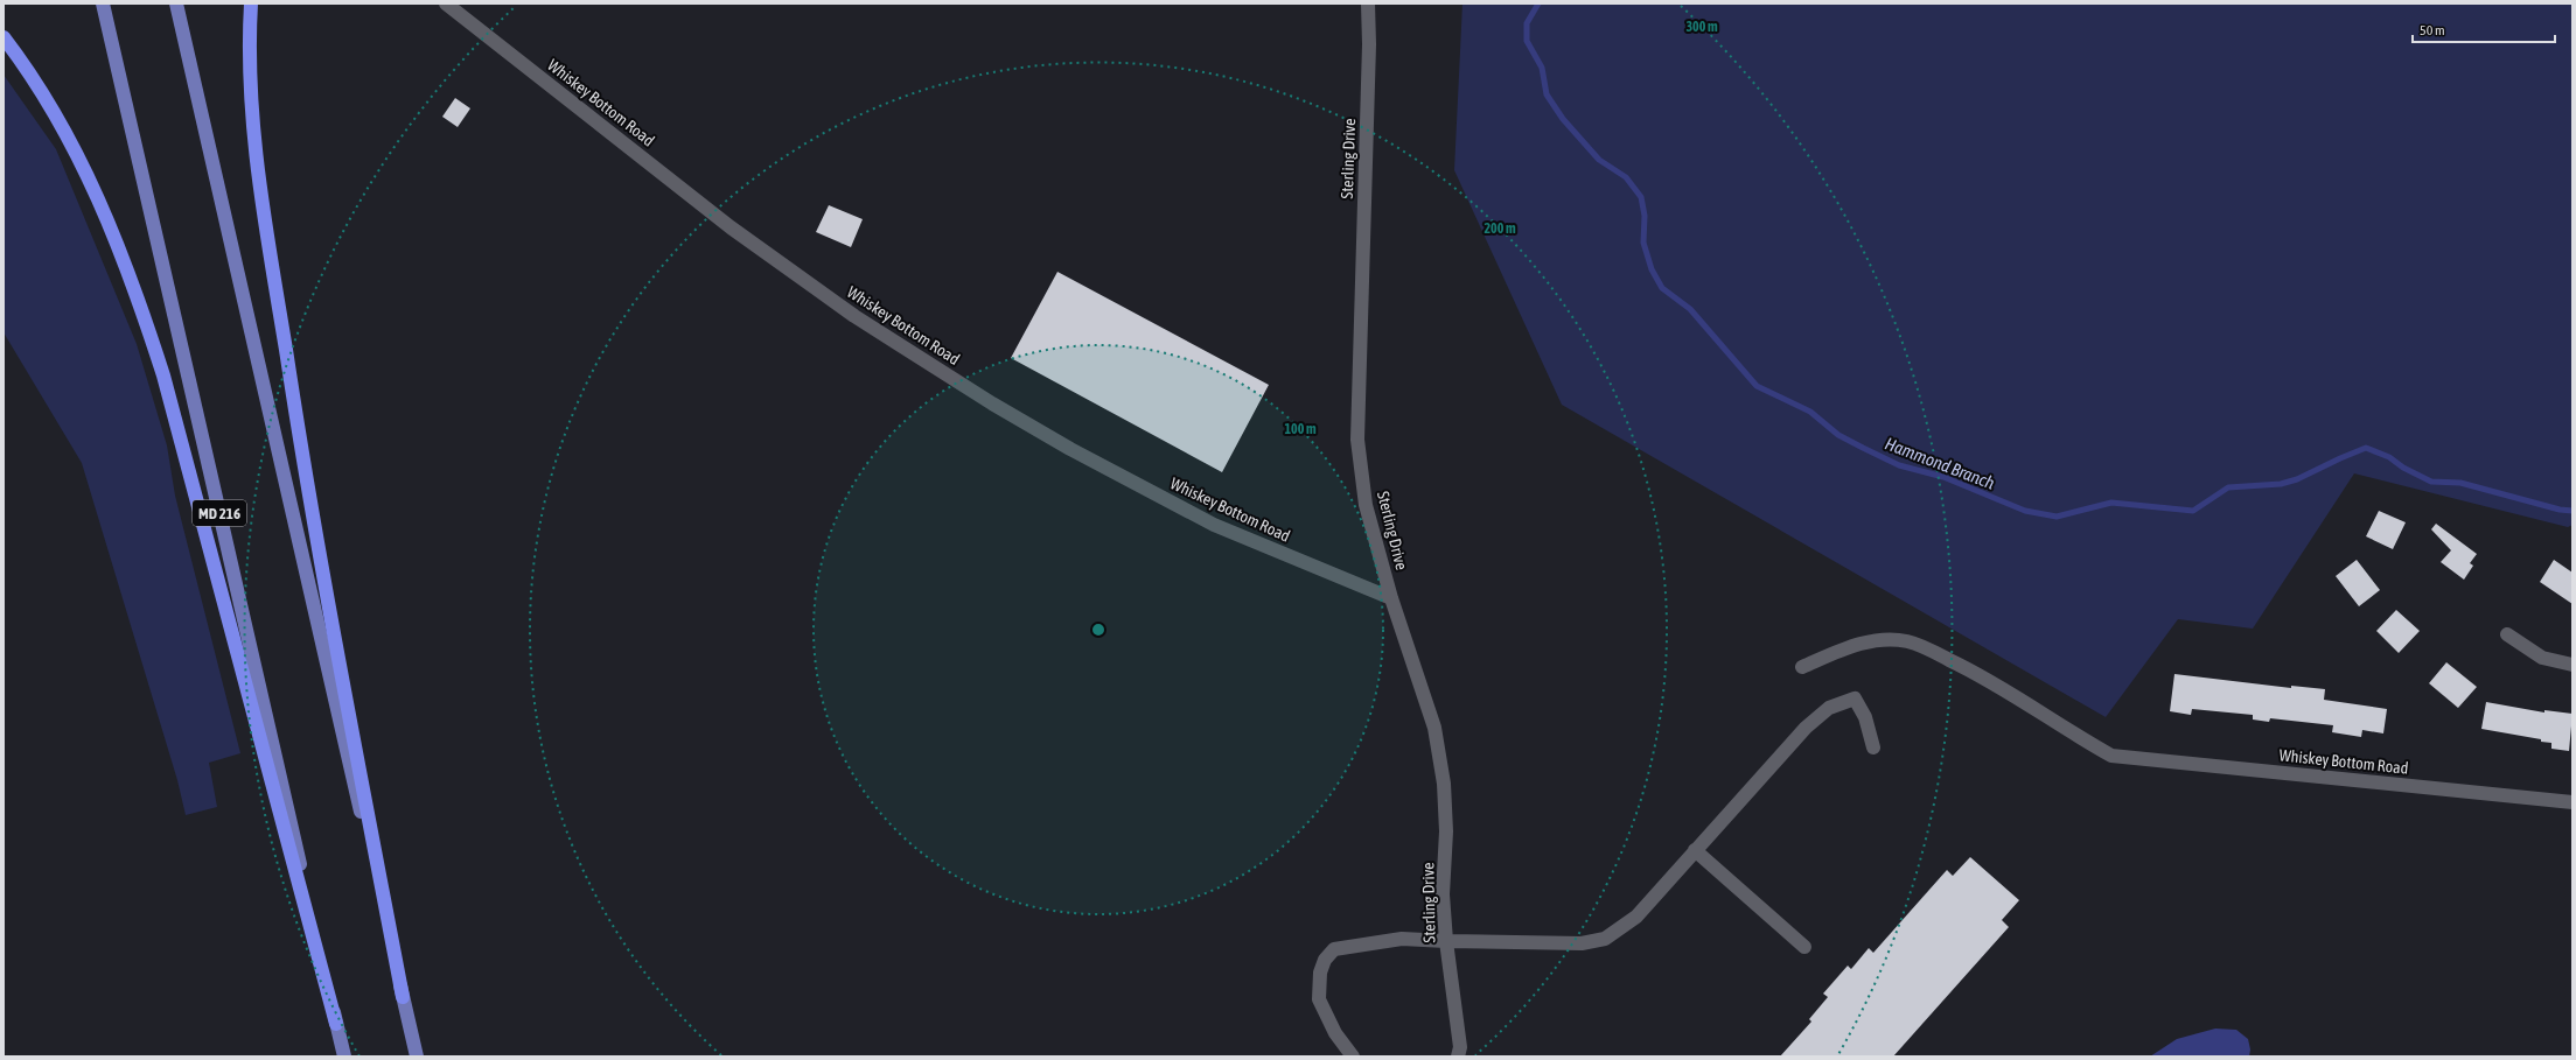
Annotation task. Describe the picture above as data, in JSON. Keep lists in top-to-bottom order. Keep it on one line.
{"streets":{"main road":["MD 216"],"street":["Whiskey Bottom Road","Sterling Drive"]},"crossings":[["Whiskey Bottom Road","Sterling Drive"]],"water":["Hammond Branch"],"scale_bar":"50 m","rings":["300 m","200 m","100 m"]}
